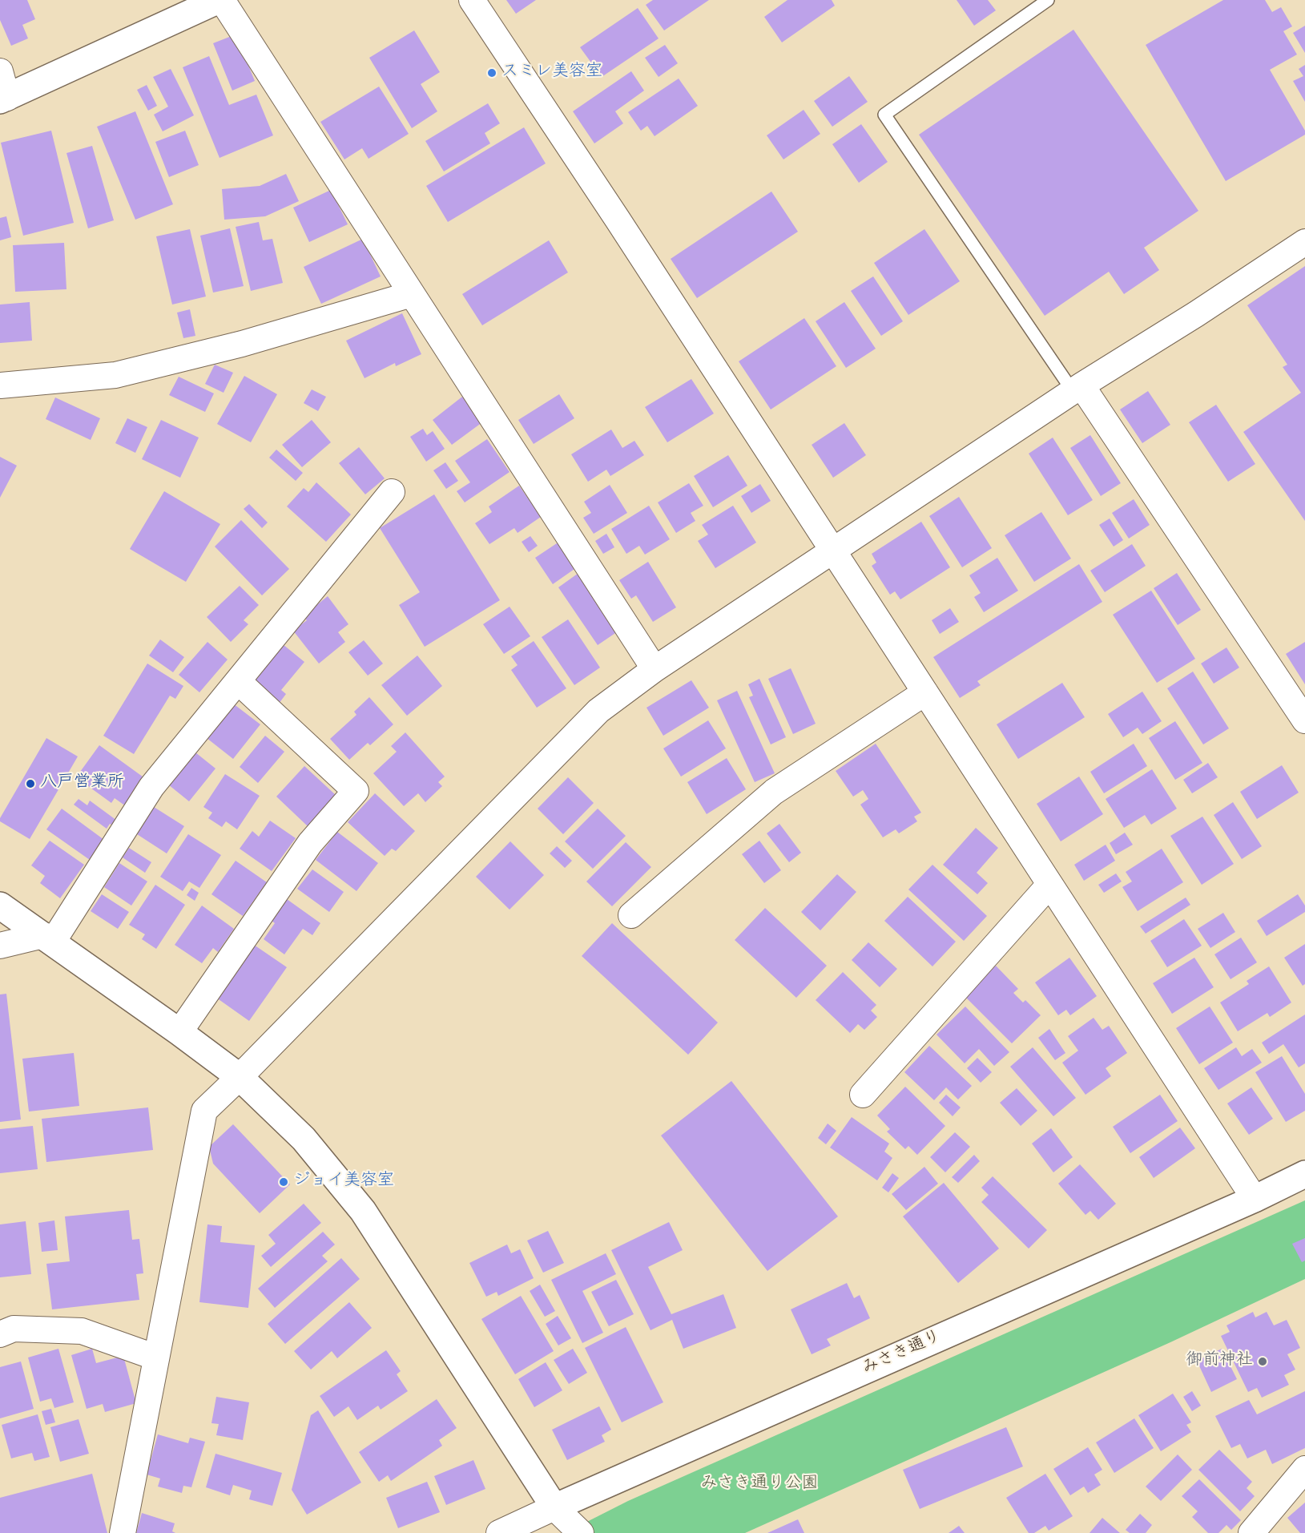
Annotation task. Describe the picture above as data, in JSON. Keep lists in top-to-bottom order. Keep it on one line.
{"streets":{"street":["みさき通り"]},"parks":["みさき通り公園"],"places":["スミレ美容室","八戸営業所","ジョイ美容室","御前神社"]}
